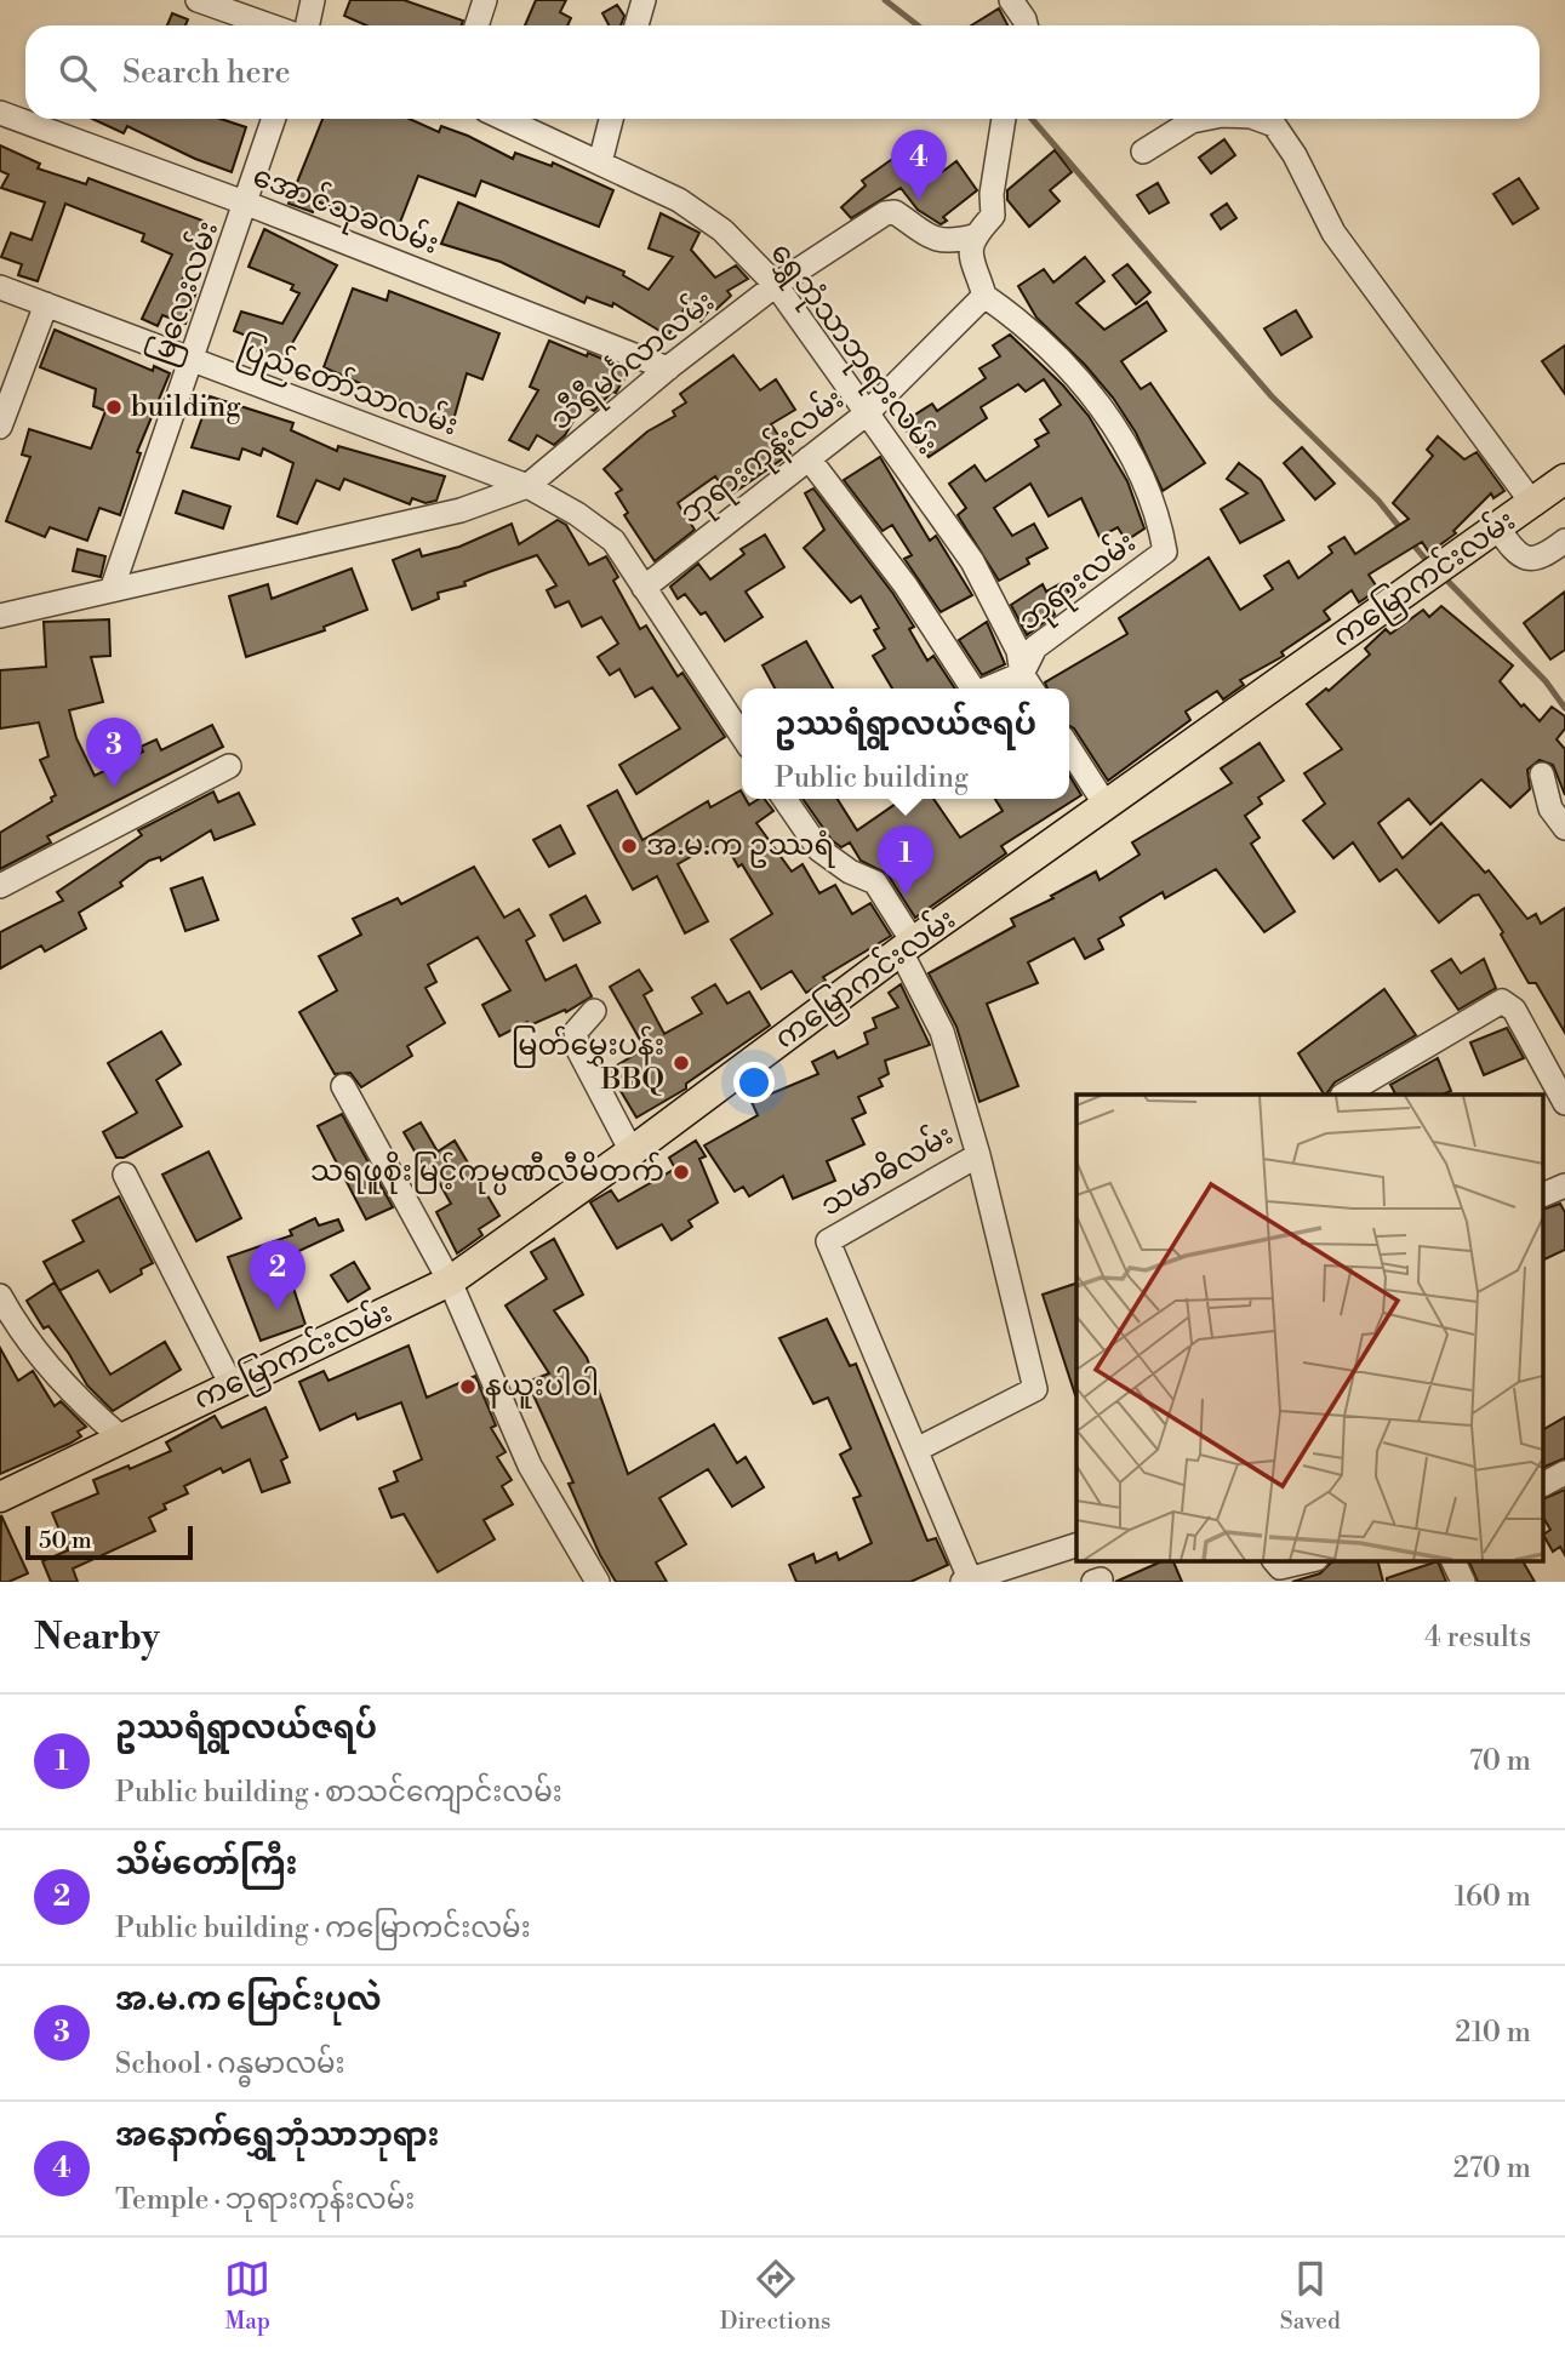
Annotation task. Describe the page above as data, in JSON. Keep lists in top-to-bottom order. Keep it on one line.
{"streets":{"main road":["ကမြောကင်းလမ်း"],"street":["အောင်သုခလမ်း","မြလေးလမ်း","ရွှေဘုံသာဘုရားလမ်း","သီရီမင်္ဂလာလမ်း","ပြည်တော်သာလမ်း","ဘုရားကုန်းလမ်း","ဘုရားလမ်း","သမာဓိလမ်း"]},"crossings":[["အောင်သုခလမ်း","မြလေးလမ်း"],["အောင်သုခလမ်း","သီရီမင်္ဂလာလမ်း"],["မြလေးလမ်း","ပြည်တော်သာလမ်း"],["ရွှေဘုံသာဘုရားလမ်း","သီရီမင်္ဂလာလမ်း"],["ရွှေဘုံသာဘုရားလမ်း","ဘုရားကုန်းလမ်း"],["ရွှေဘုံသာဘုရားလမ်း","ဘုရားလမ်း"],["သီရီမင်္ဂလာလမ်း","ပြည်တော်သာလမ်း"],["ပြည်တော်သာလမ်း","ဘုရားကုန်းလမ်း"],["ဘုရားကုန်းလမ်း","ဘုရားလမ်း"],["ကမြောကင်းလမ်း","သမာဓိလမ်း"]],"places":["building","အ.မ.က ဥဿရံ","မြတ်မွှေးပန်း BBQ","သရဖူစိုးမြင့်ကုမ္ပဏီလီမိတက်","နယူးပါဝါ"],"scale_bar":"50 m","page":{"search":"Search here","pins":["4","3","1","2"],"popup":["ဥဿရံရွာလယ်ဇရပ်","Public building"],"scale":"50 m","heading":["Nearby","4 results"],"list":[{"mark":"1","name":"ဥဿရံရွာလယ်ဇရပ်","note":"Public building · စာသင်ကျောင်းလမ်း","value":"70 m"},{"mark":"2","name":"သိမ်တော်ကြီး","note":"Public building · ကမြောကင်းလမ်း","value":"160 m"},{"mark":"3","name":"အ.မ.က မြောင်းပုလဲ","note":"School · ဂန္ဓမာလမ်း","value":"210 m"},{"mark":"4","name":"အနောက်ရွှေဘုံသာဘုရား","note":"Temple · ဘုရားကုန်းလမ်း","value":"270 m"}],"nav":["Map","Directions","Saved"]}}
